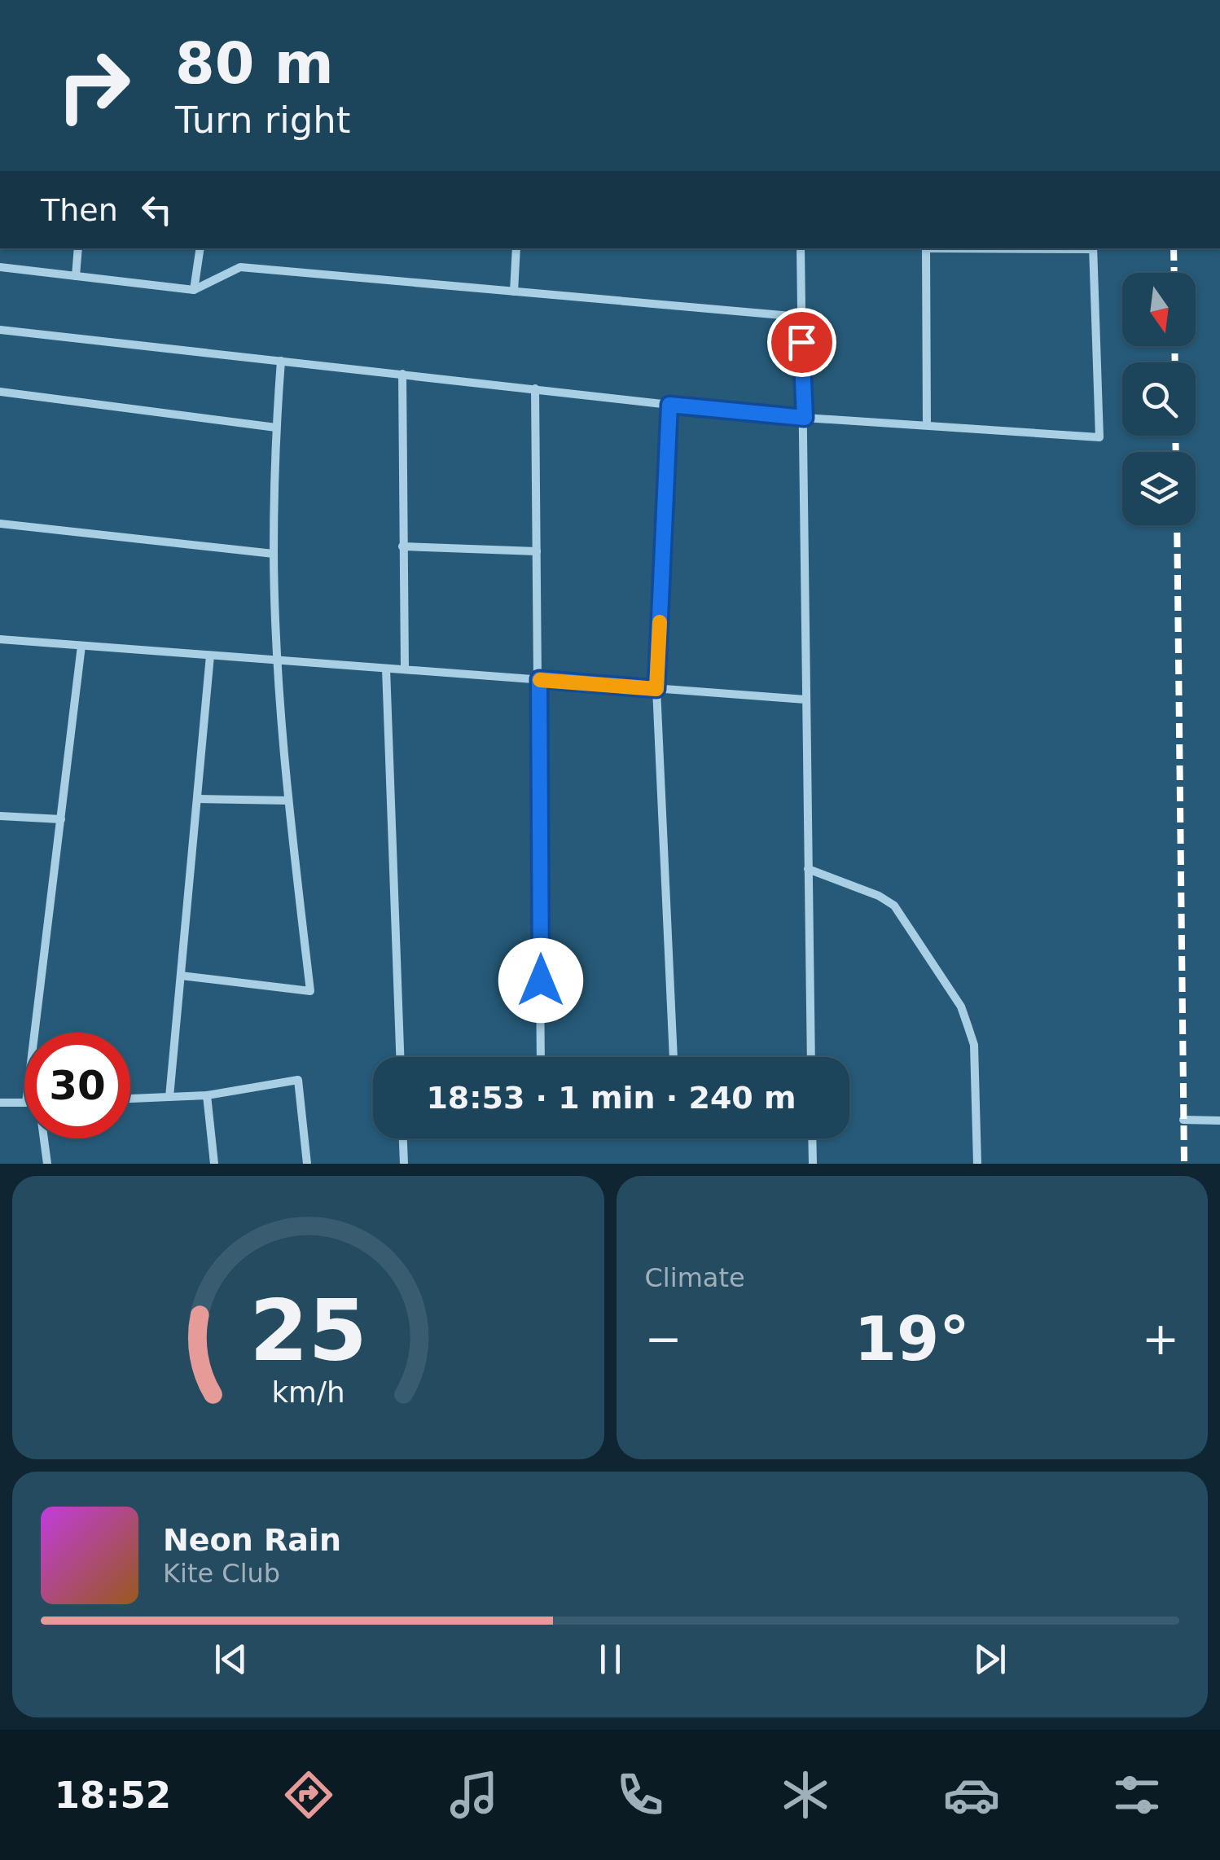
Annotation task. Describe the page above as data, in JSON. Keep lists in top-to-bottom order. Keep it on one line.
{"north":"bottom","page":{"turn":["80 m","Turn right"],"then":"Then","limit":"30","trip":"18:53 · 1 min · 240 m","tile":"Climate","heat":["−","19°","+"],"song":["Neon Rain","Kite Club"],"tabs":"18:52","gauge":["25","km/h"]}}
